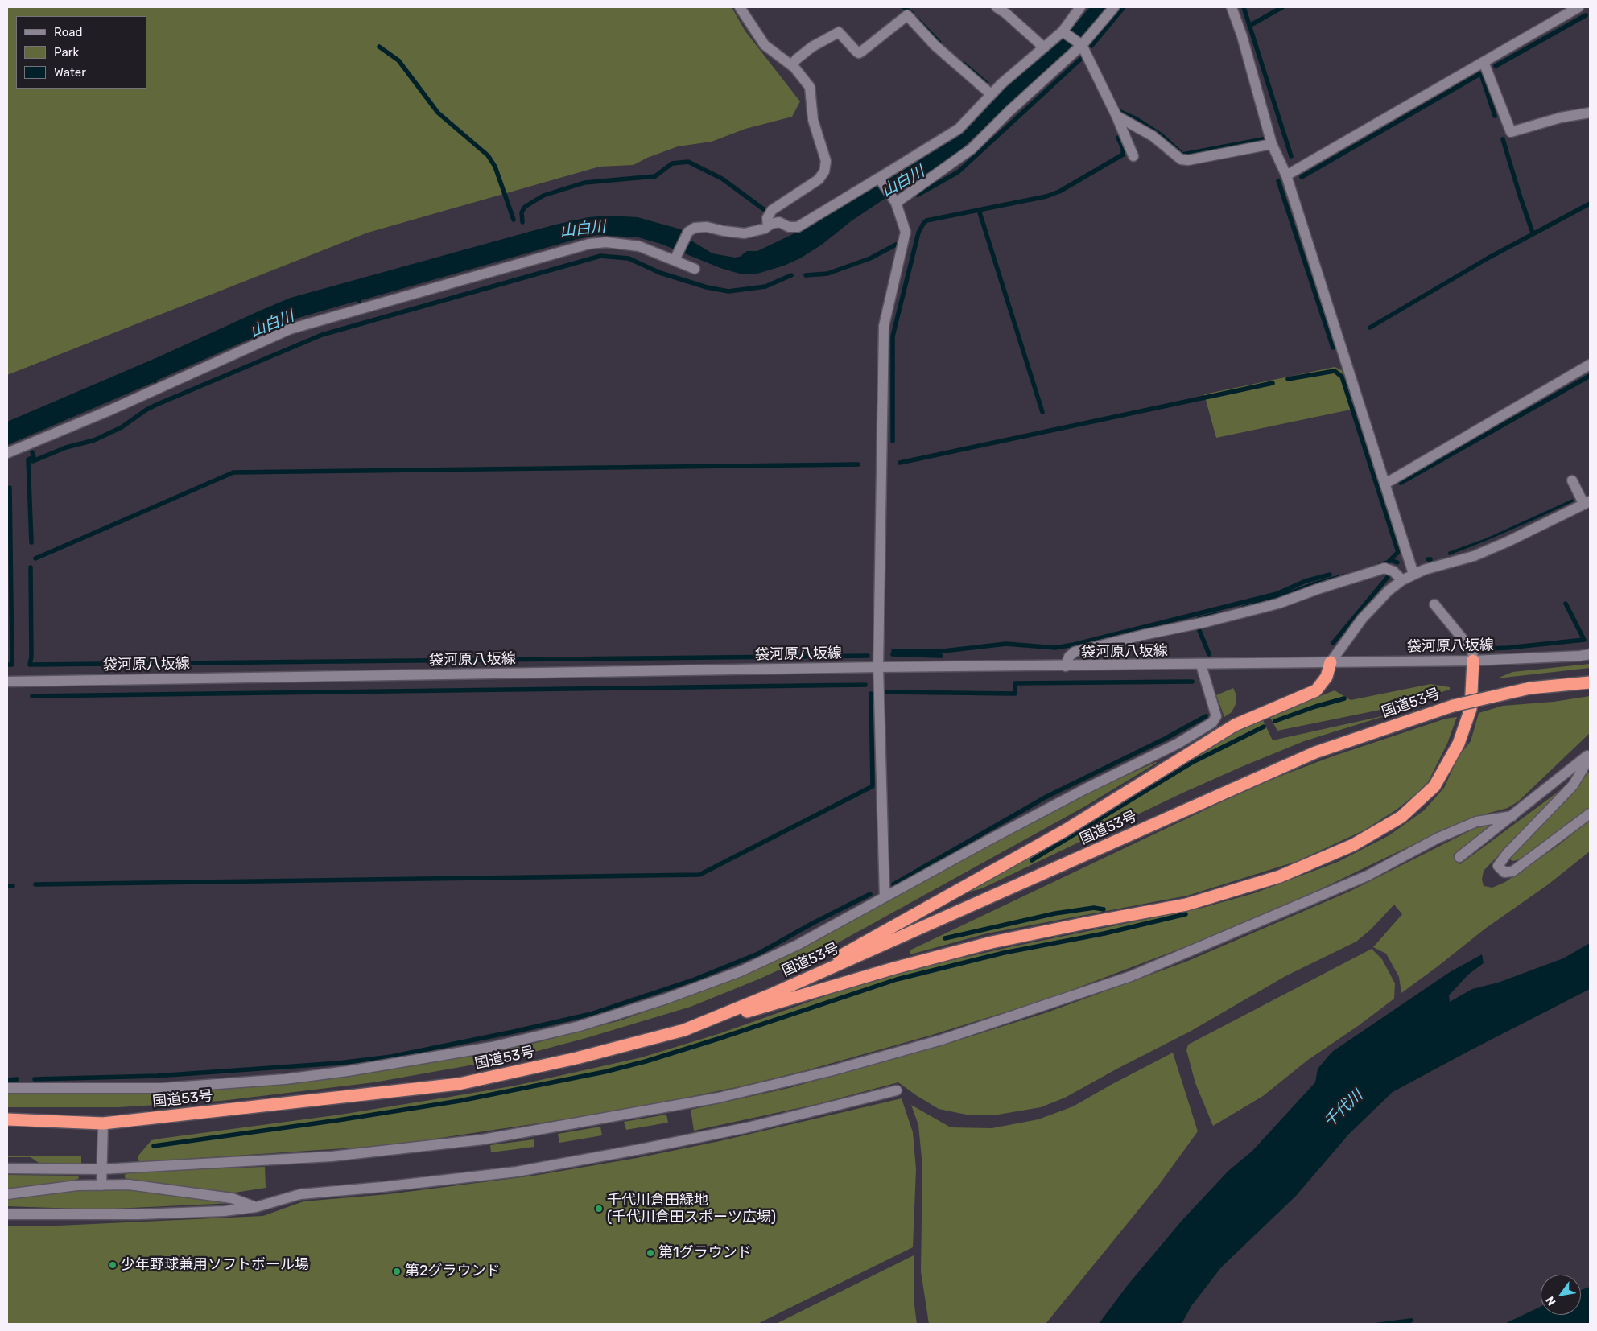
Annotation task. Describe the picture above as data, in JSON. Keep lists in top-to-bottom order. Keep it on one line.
{"streets":{"highway":["国道53号"],"street":["袋河原八坂線"]},"water":["山白川","千代川"],"places":["千代川倉田緑地 (千代川倉田スポーツ広場)","第1グラウンド","少年野球兼用ソフトボール場","第2グラウンド"],"legend":["Road","Park","Water"],"north":"bottom left"}
